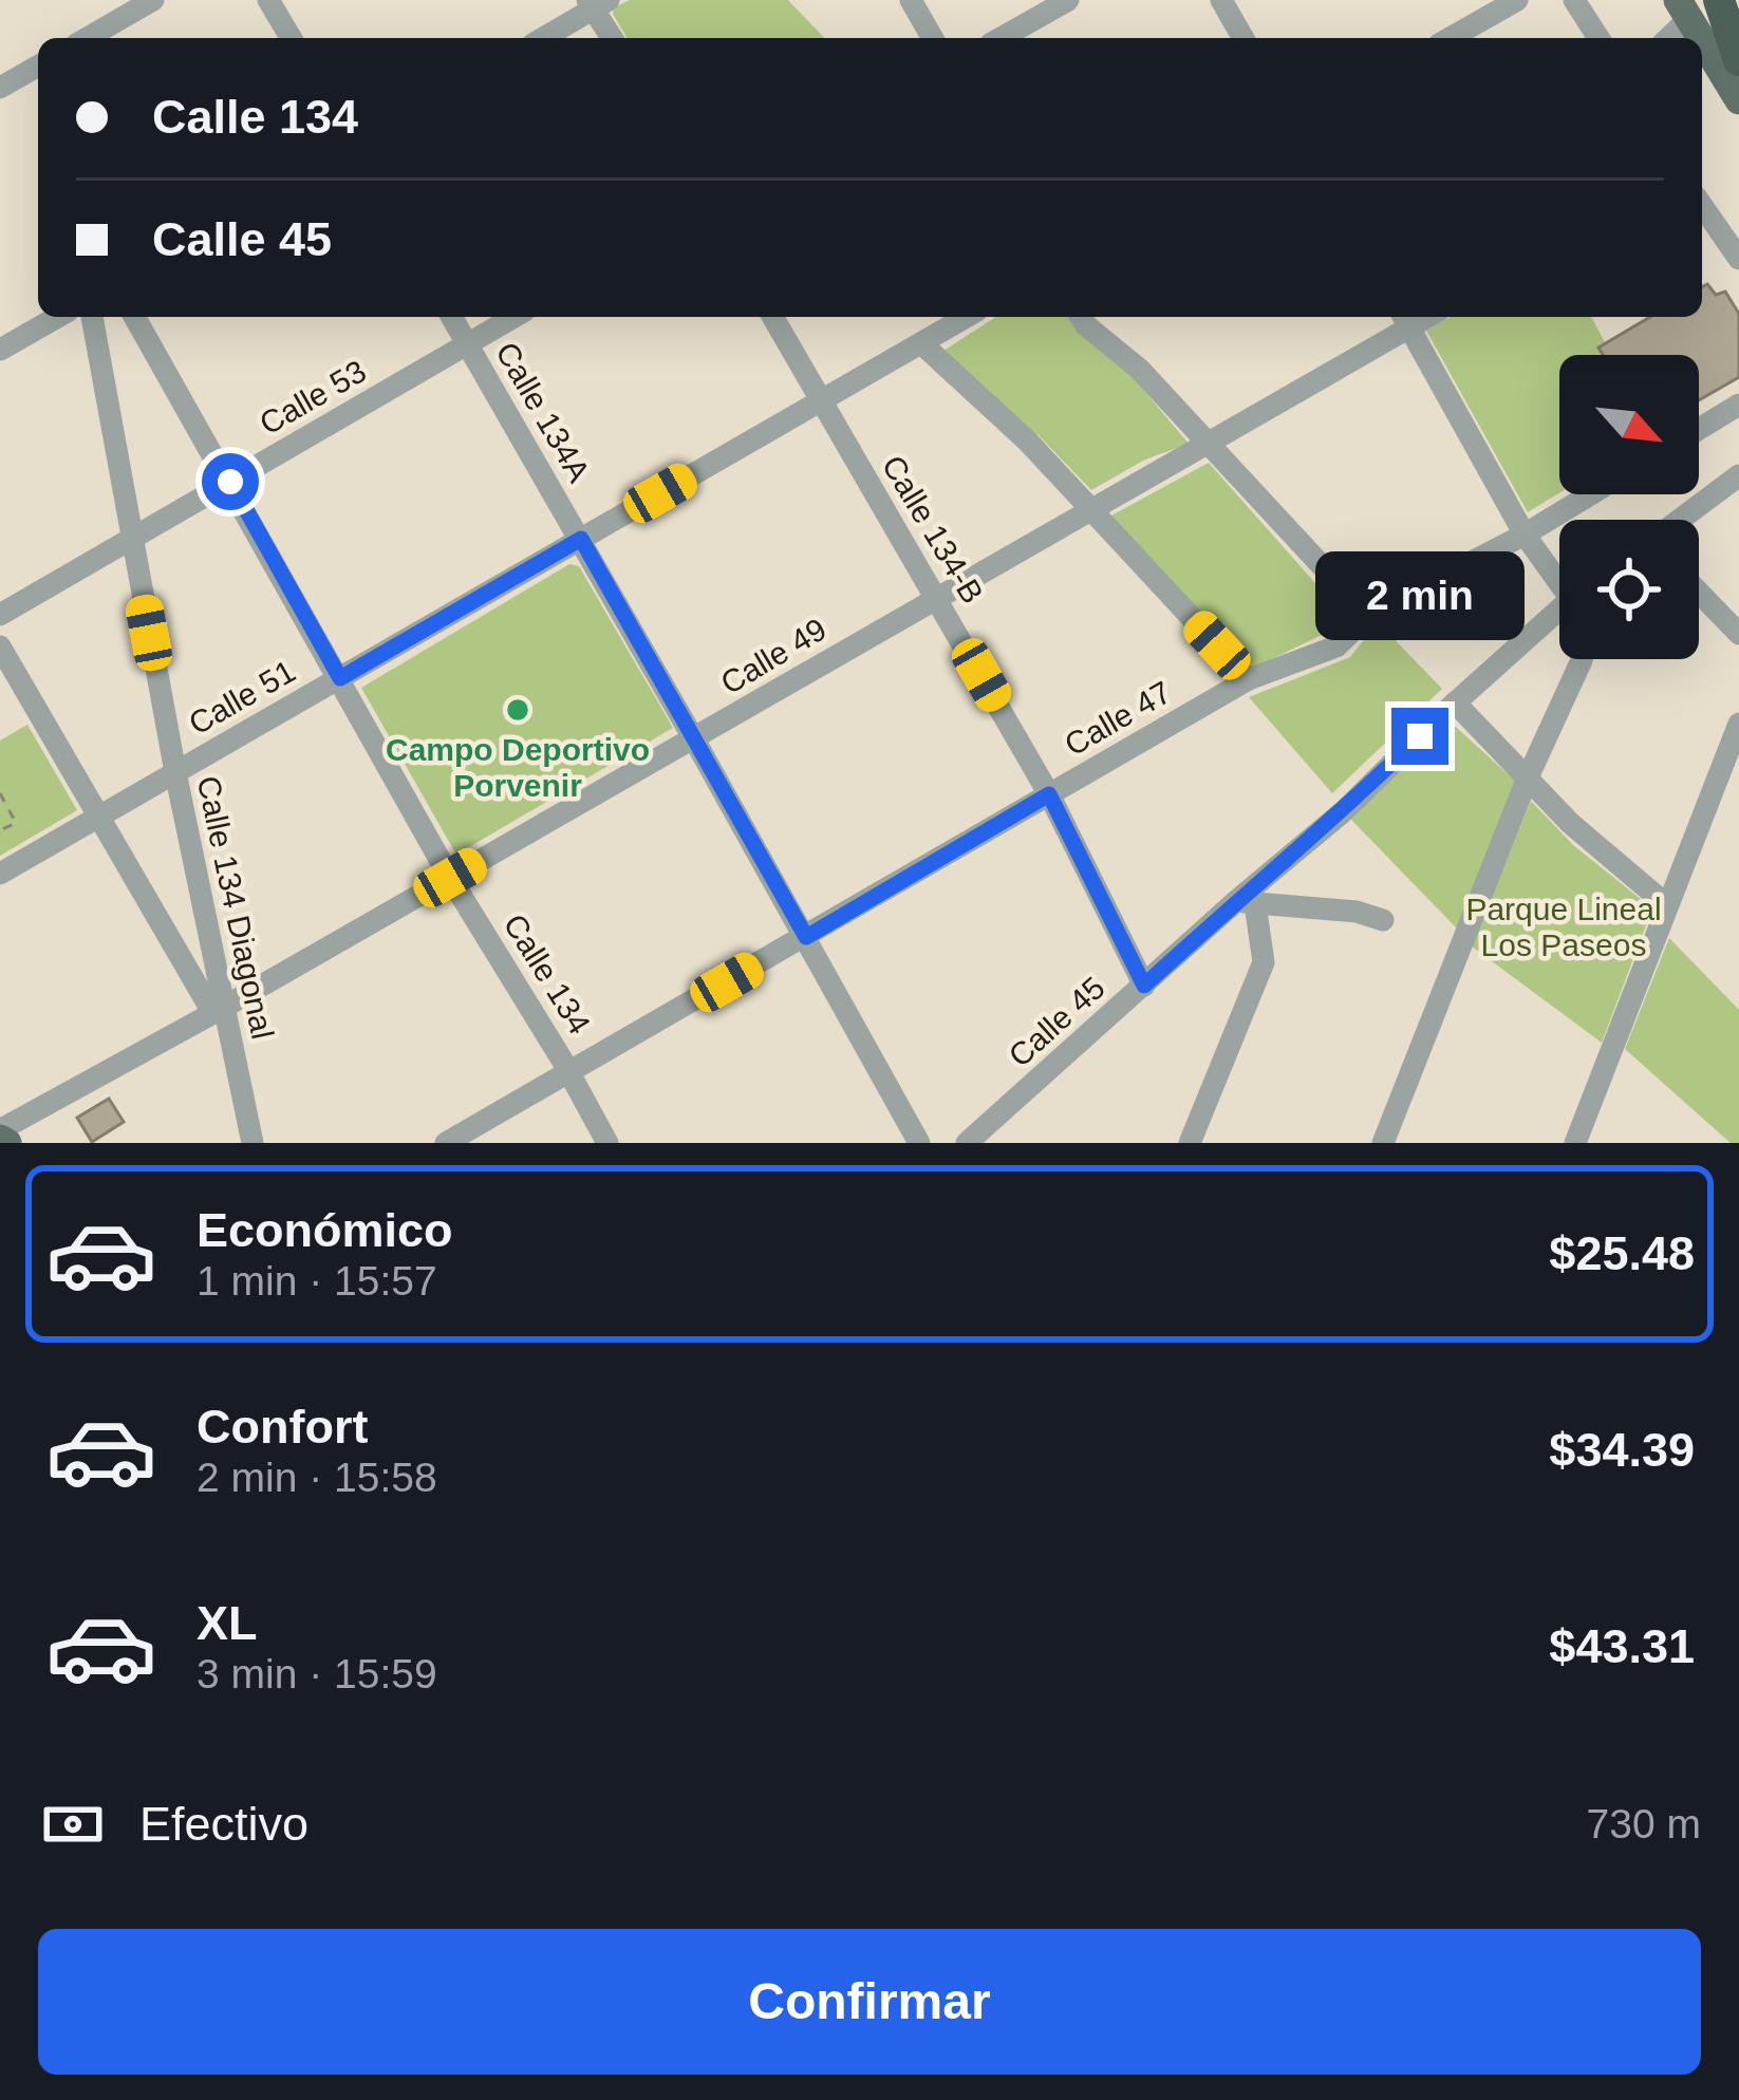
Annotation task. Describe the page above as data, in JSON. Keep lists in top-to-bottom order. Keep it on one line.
{"streets":{"street":["Calle 53","Calle 134A","Calle 134-B","Calle 49","Calle 51","Calle 47","Calle 134 Diagonal","Calle 134","Calle 45"]},"crossings":[["Calle 53","Calle 134A"],["Calle 53","Calle 134 Diagonal"],["Calle 53","Calle 134"],["Calle 134A","Calle 49"],["Calle 134A","Calle 51"],["Calle 134A","Calle 47"],["Calle 134-B","Calle 49"],["Calle 134-B","Calle 51"],["Calle 134-B","Calle 47"],["Calle 134-B","Calle 45"],["Calle 49","Calle 134 Diagonal"],["Calle 49","Calle 134"],["Calle 51","Calle 134 Diagonal"],["Calle 51","Calle 134"],["Calle 47","Calle 134"]],"parks":["Parque Lineal Los Paseos"],"places":["Campo Deportivo Porvenir"],"north":"bottom right","page":{"banner":["Calle 134","Calle 45"],"bubble":"2 min","list":[{"name":"Económico","note":"1 min · 15:57","value":"$25.48"},{"name":"Confort","note":"2 min · 15:58","value":"$34.39"},{"name":"XL","note":"3 min · 15:59","value":"$43.31"}],"pay":["Efectivo","730 m"],"buttons":"Confirmar"}}
